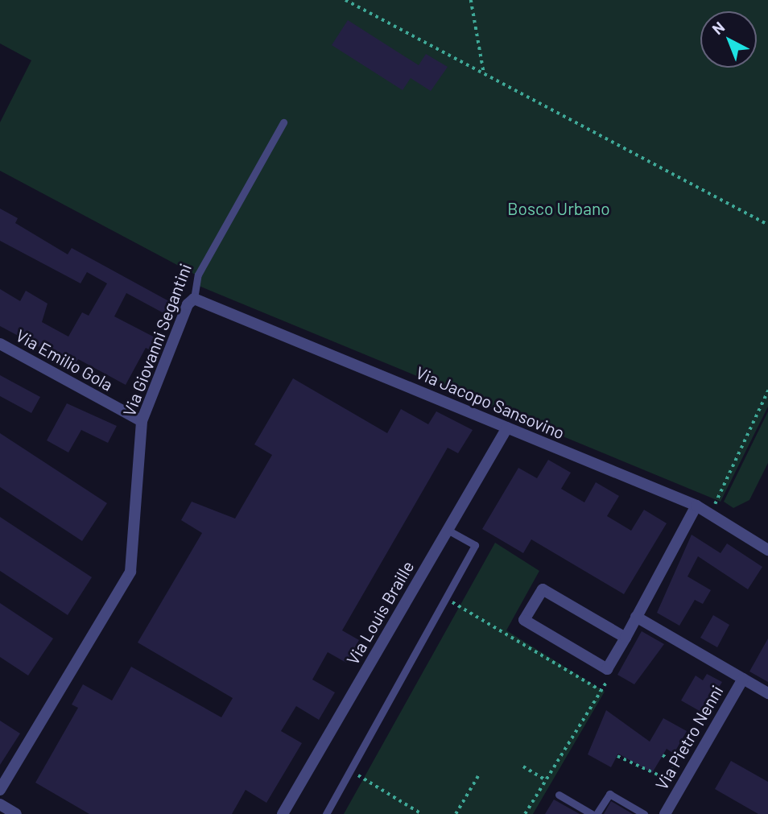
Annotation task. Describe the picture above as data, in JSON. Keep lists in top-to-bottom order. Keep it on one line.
{"streets":{"street":["Via Giovanni Segantini","Via Emilio Gola","Via Jacopo Sansovino","Via Louis Braille","Via Pietro Nenni"]},"crossings":[["Via Giovanni Segantini","Via Emilio Gola"],["Via Giovanni Segantini","Via Jacopo Sansovino"],["Via Jacopo Sansovino","Via Louis Braille"]],"parks":["Bosco Urbano"],"north":"top left"}
